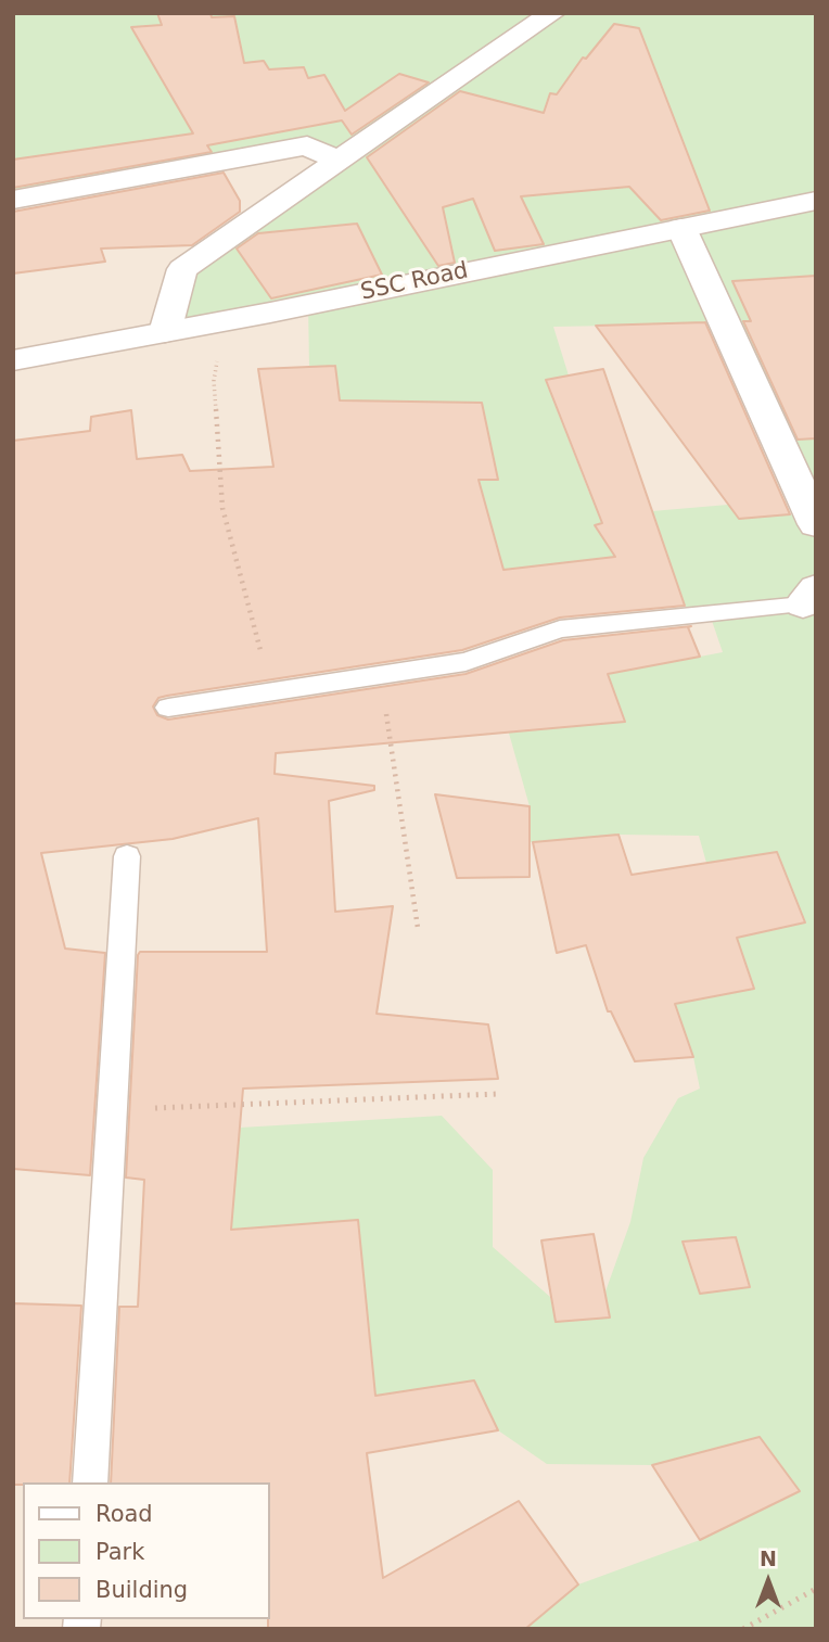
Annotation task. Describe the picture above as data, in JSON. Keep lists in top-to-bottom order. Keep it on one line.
{"streets":{"street":["SSC Road"]},"legend":["Road","Park","Building"],"north":"top"}
